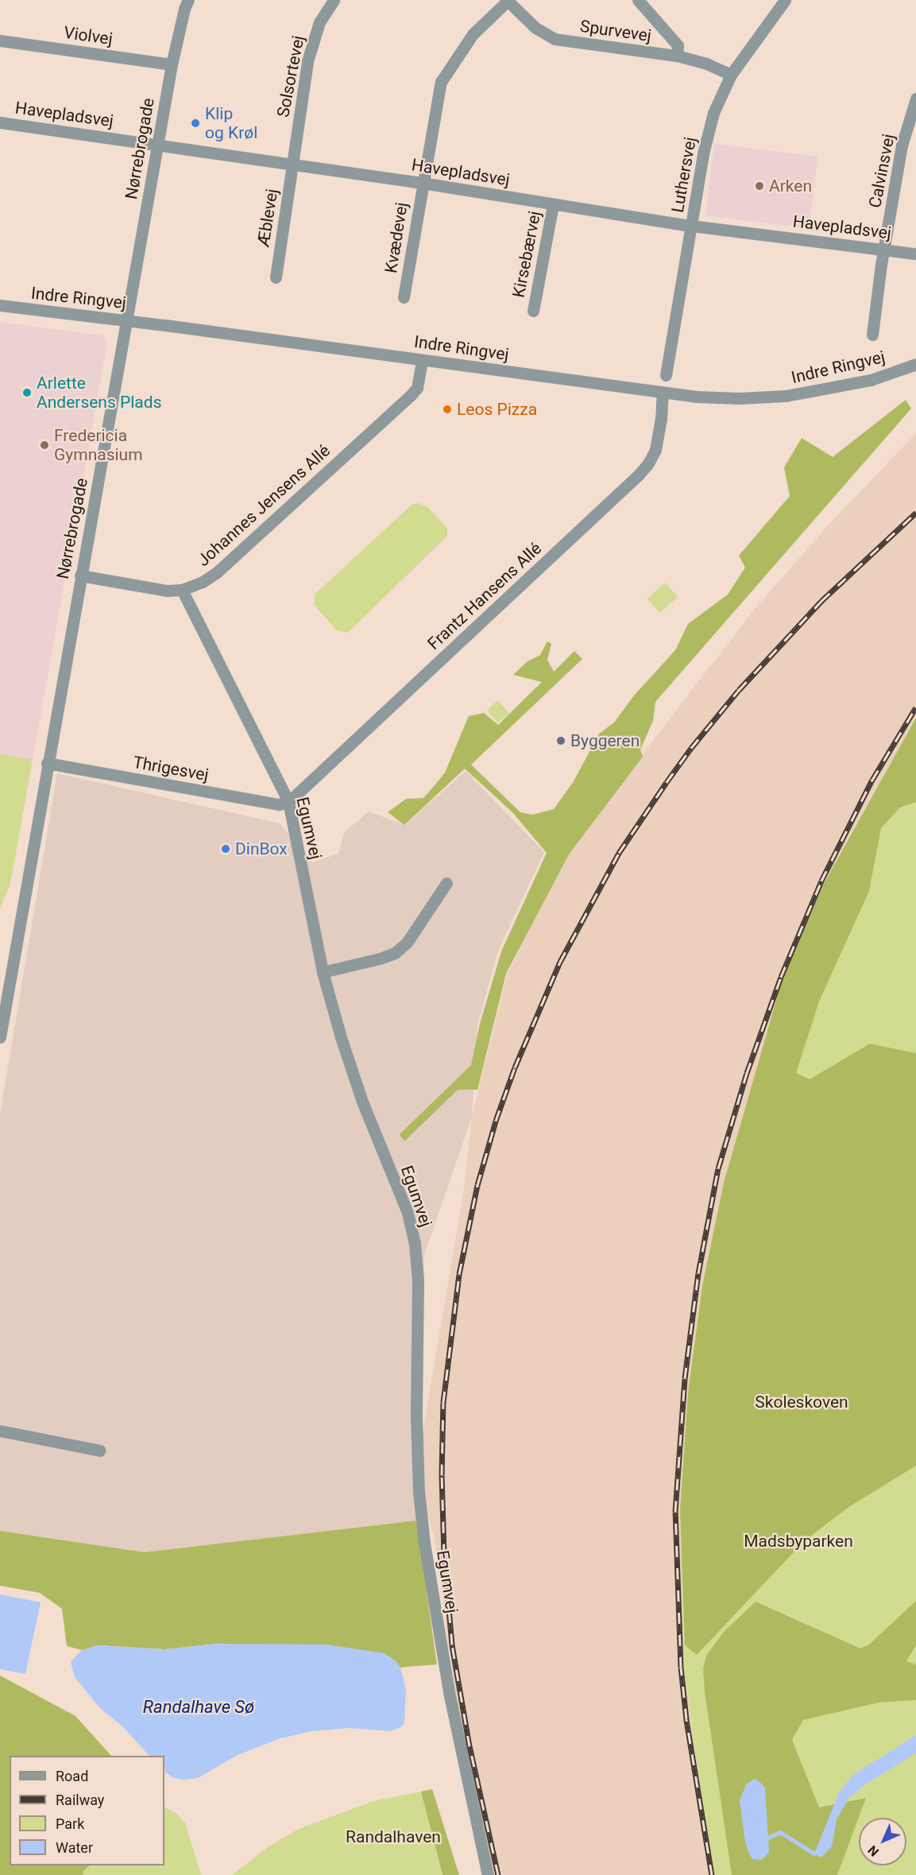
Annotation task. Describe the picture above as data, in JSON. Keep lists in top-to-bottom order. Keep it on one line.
{"streets":{"street":["Spurvevej","Violvej","Solsortevej","Havepladsvej","Nørrebrogade","Calvinsvej","Luthersvej","Æblevej","Kvædevej","Kirsebærvej","Indre Ringvej","Johannes Jensens Allé","Frantz Hansens Allé","Thrigesvej","Egumvej"]},"crossings":[["Spurvevej","Luthersvej"],["Spurvevej","Kvædevej"],["Violvej","Nørrebrogade"],["Solsortevej","Havepladsvej"],["Solsortevej","Æblevej"],["Havepladsvej","Nørrebrogade"],["Havepladsvej","Calvinsvej"],["Havepladsvej","Luthersvej"],["Havepladsvej","Æblevej"],["Havepladsvej","Kvædevej"],["Havepladsvej","Kirsebærvej"],["Nørrebrogade","Indre Ringvej"],["Nørrebrogade","Johannes Jensens Allé"],["Nørrebrogade","Thrigesvej"],["Indre Ringvej","Johannes Jensens Allé"],["Indre Ringvej","Frantz Hansens Allé"],["Johannes Jensens Allé","Egumvej"],["Frantz Hansens Allé","Thrigesvej"],["Frantz Hansens Allé","Egumvej"],["Thrigesvej","Egumvej"]],"water":["Randalhave Sø"],"parks":["Skoleskoven","Madsbyparken","Randalhaven"],"places":["Klip og Krøl","Arken","Arlette Andersens Plads","Leos Pizza","Fredericia Gymnasium","Byggeren","DinBox"],"legend":["Road","Railway","Park","Water"],"north":"bottom left"}
